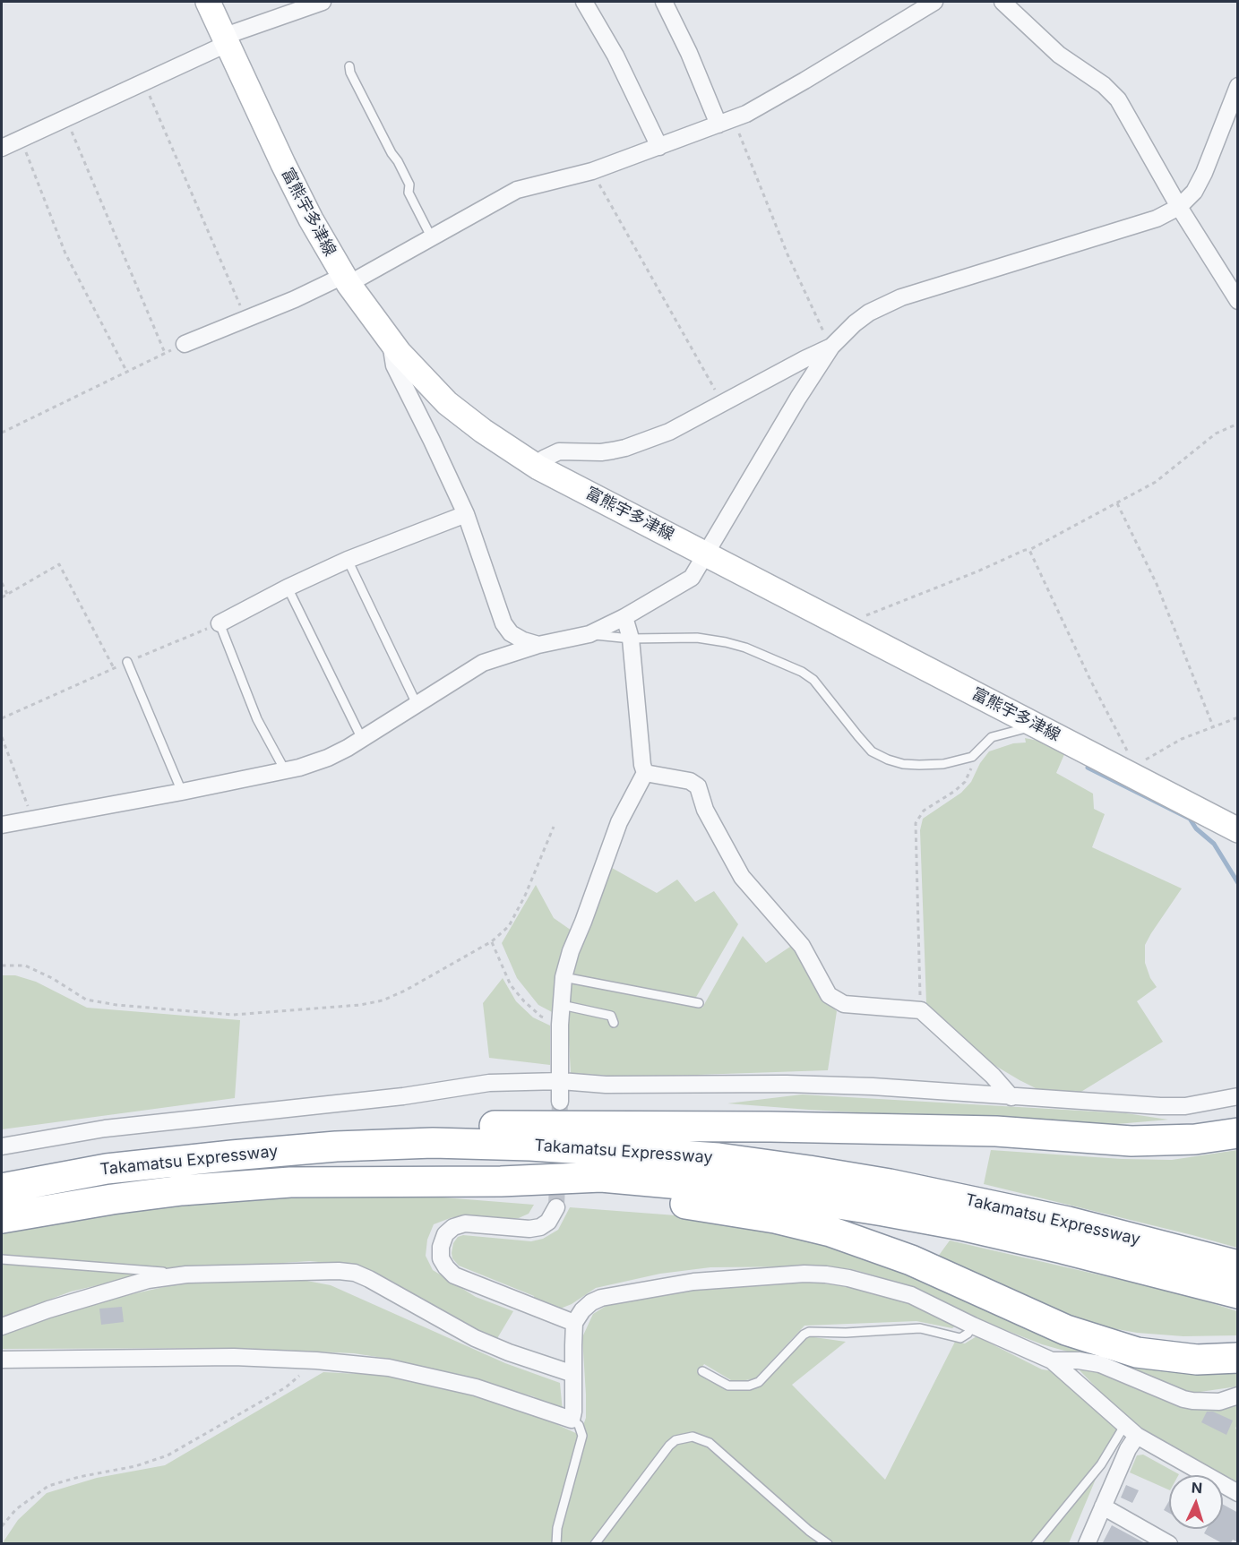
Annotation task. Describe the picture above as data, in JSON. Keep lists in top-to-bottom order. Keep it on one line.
{"streets":{"highway":["Takamatsu Expressway"],"main road":["富熊宇多津線"]},"north":"top"}
